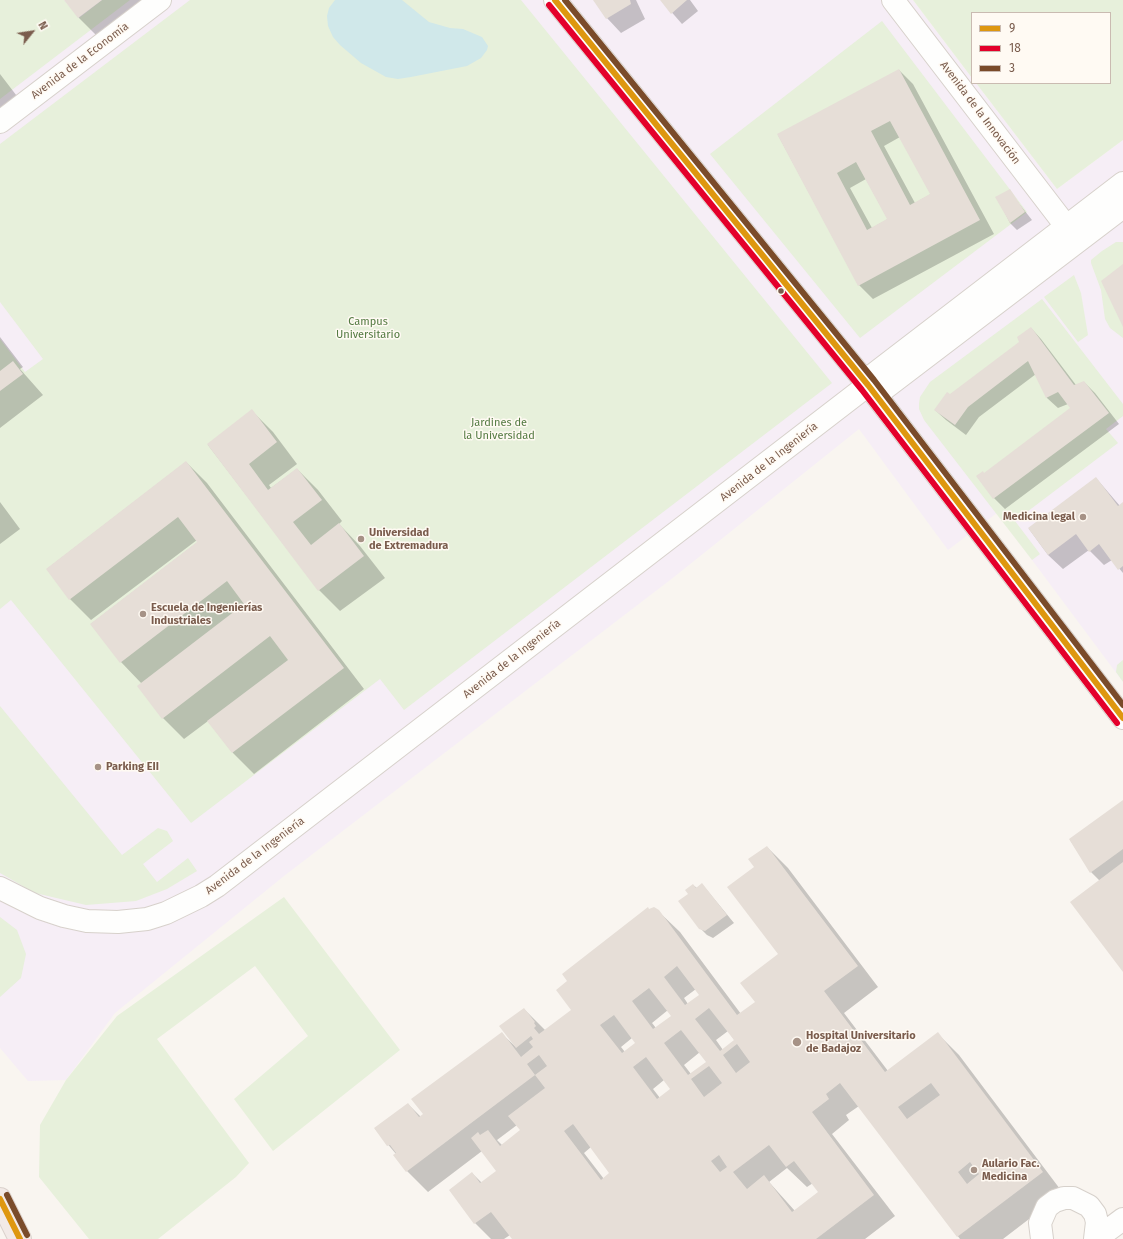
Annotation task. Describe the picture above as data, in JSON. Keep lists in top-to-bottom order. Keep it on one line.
{"streets":{"street":["Avenida de la Economía","Avenida de la Innovación","Avenida de la Ingeniería"]},"parks":["Campus Universitario","Jardines de la Universidad"],"places":["Medicina legal","Universidad de Extremadura","Escuela de Ingenierías Industriales","Parking EII","Hospital Universitario de Badajoz","Aulario Fac. Medicina"],"lines":["transit line 9","transit line 3","transit line 18"],"legend":["9","18","3"],"north":"top right"}
